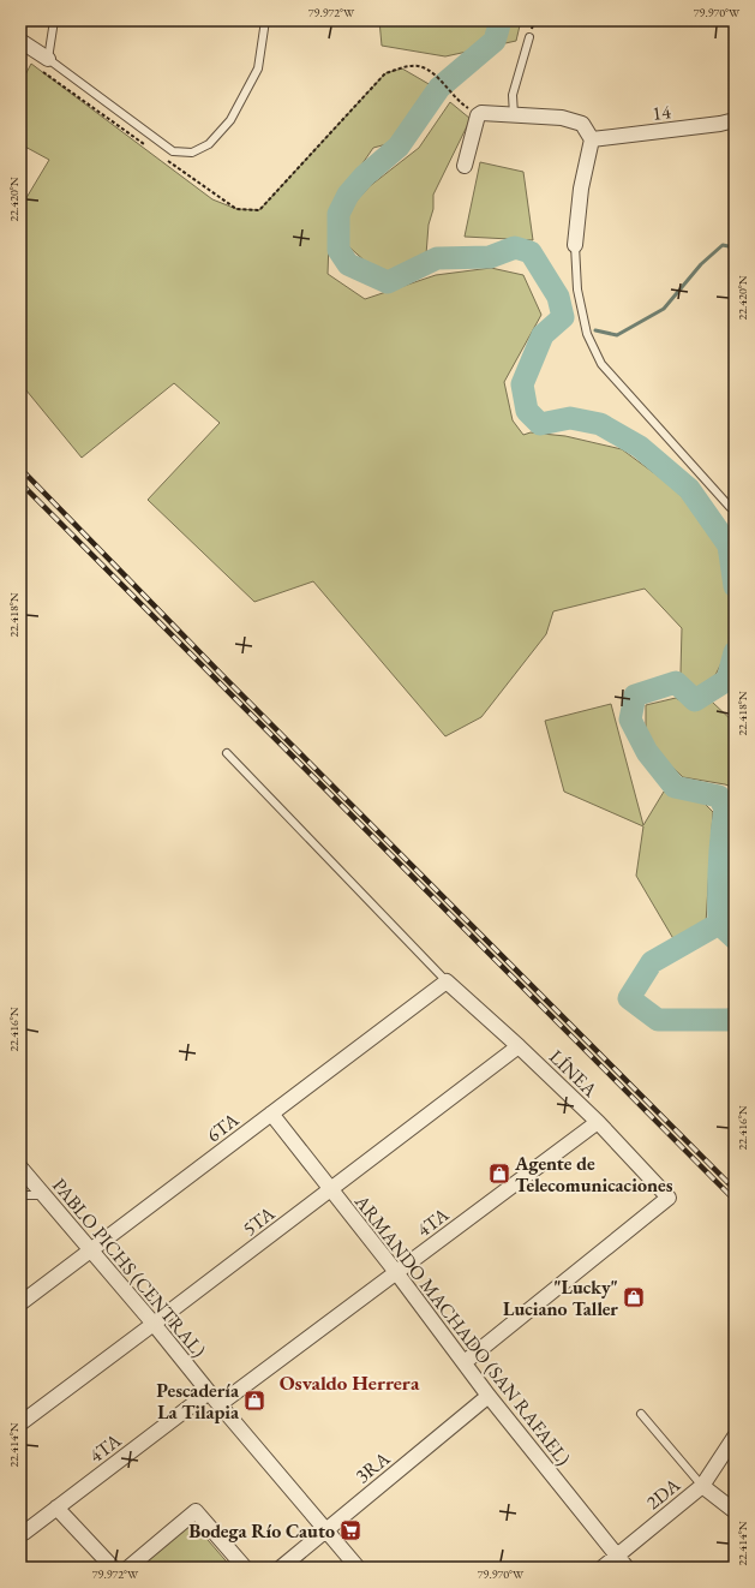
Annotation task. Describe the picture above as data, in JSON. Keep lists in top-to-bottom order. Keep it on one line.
{"streets":{"street":["14","LÍNEA","6TA","5TA","4TA","PABLO PICHS (CENTRAL)","ARMANDO MACHADO (SAN RAFAEL)","3RA","2DA"]},"crossings":[["LÍNEA","6TA"],["LÍNEA","5TA"],["LÍNEA","4TA"],["LÍNEA","ARMANDO MACHADO (SAN RAFAEL)"],["6TA","PABLO PICHS (CENTRAL)"],["6TA","ARMANDO MACHADO (SAN RAFAEL)"],["5TA","PABLO PICHS (CENTRAL)"],["5TA","ARMANDO MACHADO (SAN RAFAEL)"],["4TA","PABLO PICHS (CENTRAL)"],["4TA","ARMANDO MACHADO (SAN RAFAEL)"],["PABLO PICHS (CENTRAL)","3RA"],["ARMANDO MACHADO (SAN RAFAEL)","3RA"],["ARMANDO MACHADO (SAN RAFAEL)","2DA"]],"districts":["Osvaldo Herrera"],"places":{"shop":["Agente de Telecomunicaciones","\"Lucky\" Luciano Taller","Pescadería La Tilapia"],"supermarket":["Bodega Río Cauto"]},"coordinates":["79.972°W","79.970°W","22.420°N","22.418°N","22.416°N","22.414°N"]}
